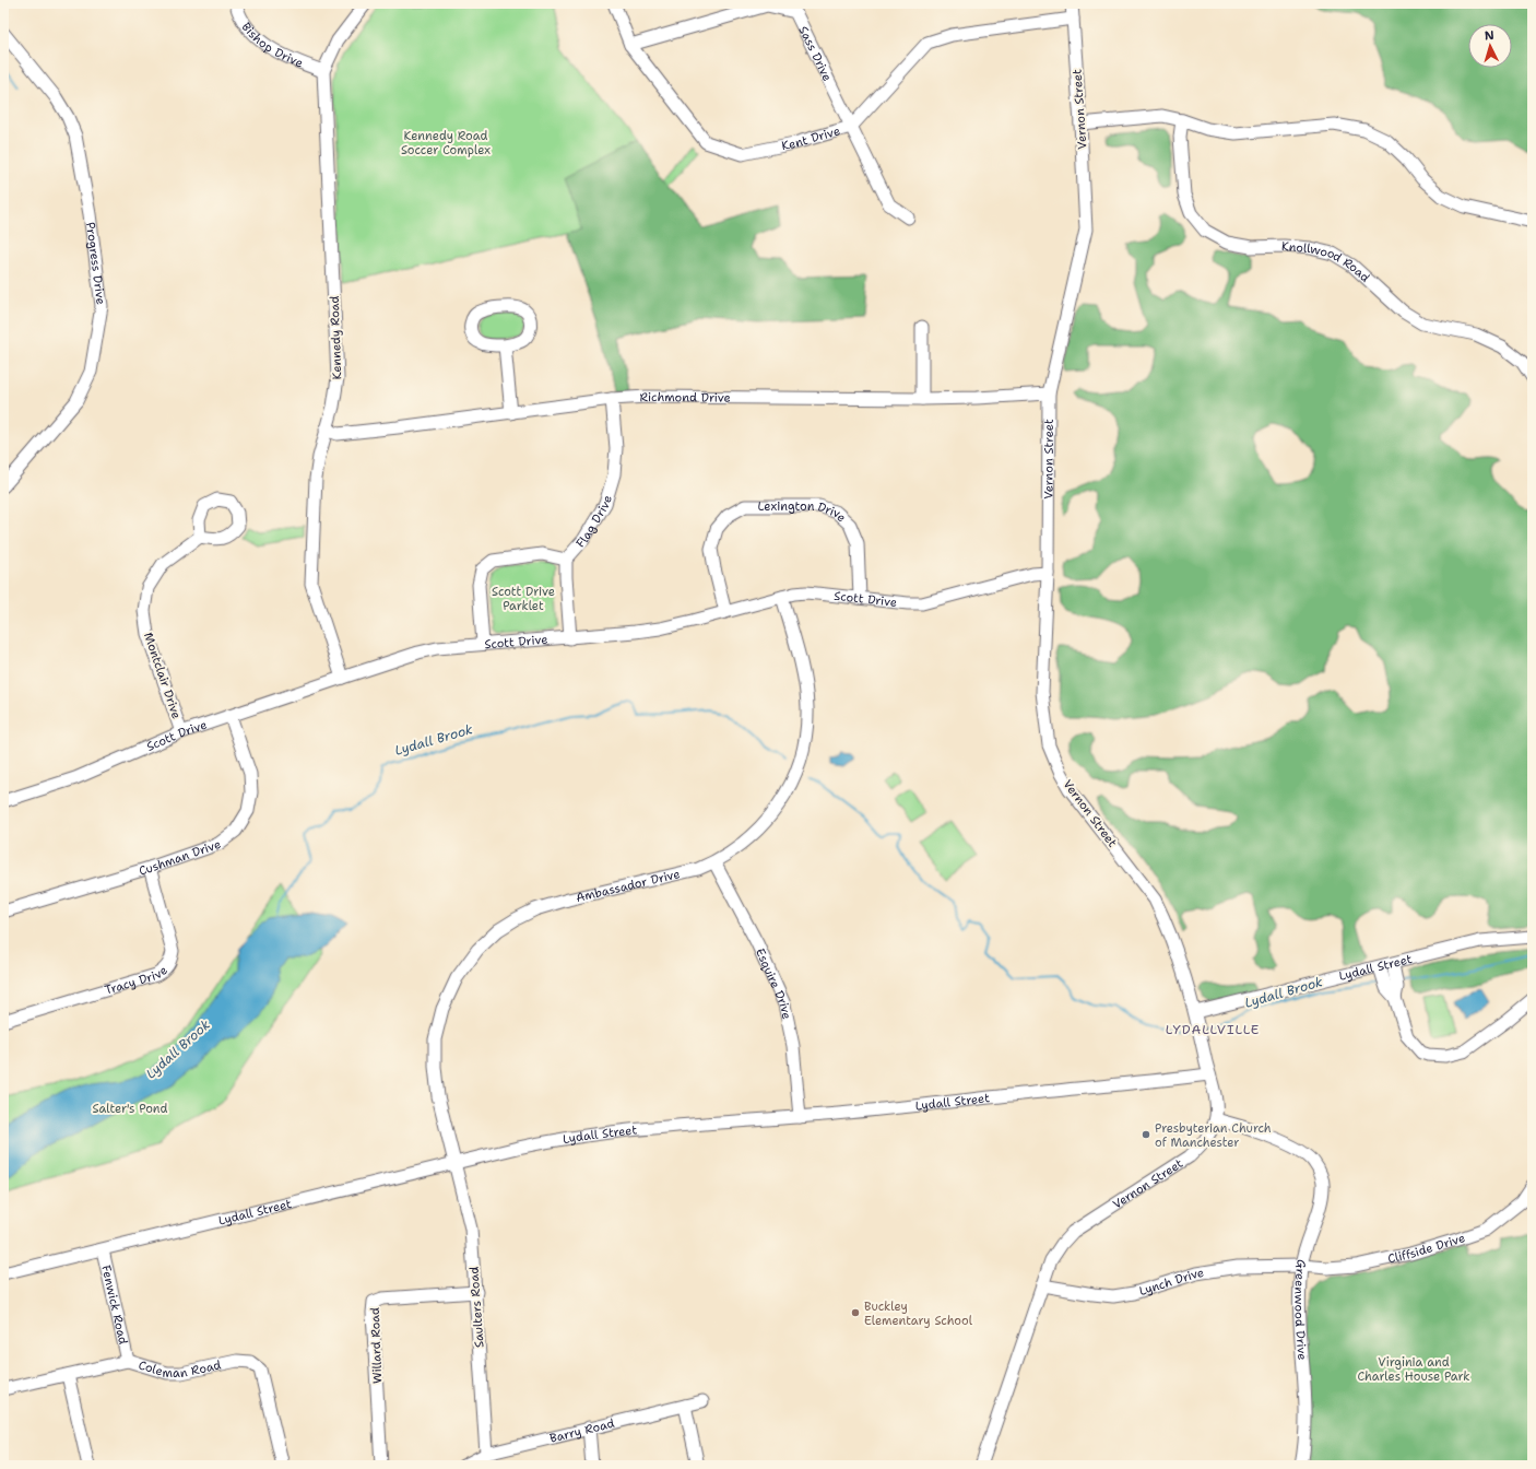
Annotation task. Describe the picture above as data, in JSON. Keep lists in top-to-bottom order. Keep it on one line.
{"streets":{"street":["Bishop Drive","Sass Drive","Vernon Street","Kent Drive","Progress Drive","Knollwood Road","Kennedy Road","Richmond Drive","Lexington Drive","Flag Drive","Scott Drive","Montclair Drive","Cushman Drive","Ambassador Drive","Lydall Street","Tracy Drive","Esquire Drive","Cliffside Drive","Lynch Drive","Fenwick Road","Saulters Road","Greenwood Drive","Willard Road","Coleman Road","Barry Road"]},"crossings":[["Bishop Drive","Kennedy Road"],["Sass Drive","Kent Drive"],["Vernon Street","Kent Drive"],["Vernon Street","Richmond Drive"],["Vernon Street","Scott Drive"],["Vernon Street","Lydall Street"],["Vernon Street","Lynch Drive"],["Vernon Street","Greenwood Drive"],["Kennedy Road","Richmond Drive"],["Kennedy Road","Scott Drive"],["Richmond Drive","Flag Drive"],["Lexington Drive","Scott Drive"],["Scott Drive","Montclair Drive"],["Scott Drive","Cushman Drive"],["Scott Drive","Ambassador Drive"],["Cushman Drive","Tracy Drive"],["Ambassador Drive","Lydall Street"],["Ambassador Drive","Esquire Drive"],["Ambassador Drive","Saulters Road"],["Lydall Street","Esquire Drive"],["Lydall Street","Fenwick Road"],["Lydall Street","Saulters Road"],["Cliffside Drive","Lynch Drive"],["Cliffside Drive","Greenwood Drive"],["Lynch Drive","Greenwood Drive"],["Fenwick Road","Coleman Road"],["Saulters Road","Willard Road"],["Saulters Road","Barry Road"]],"districts":["LYDALLVILLE"],"water":["Lydall Brook"],"parks":["Kennedy Road Soccer Complex","Scott Drive Parklet","Salter's Pond","Virginia and Charles House Park"],"places":["Presbyterian Church of Manchester","Buckley Elementary School"],"north":"top"}
